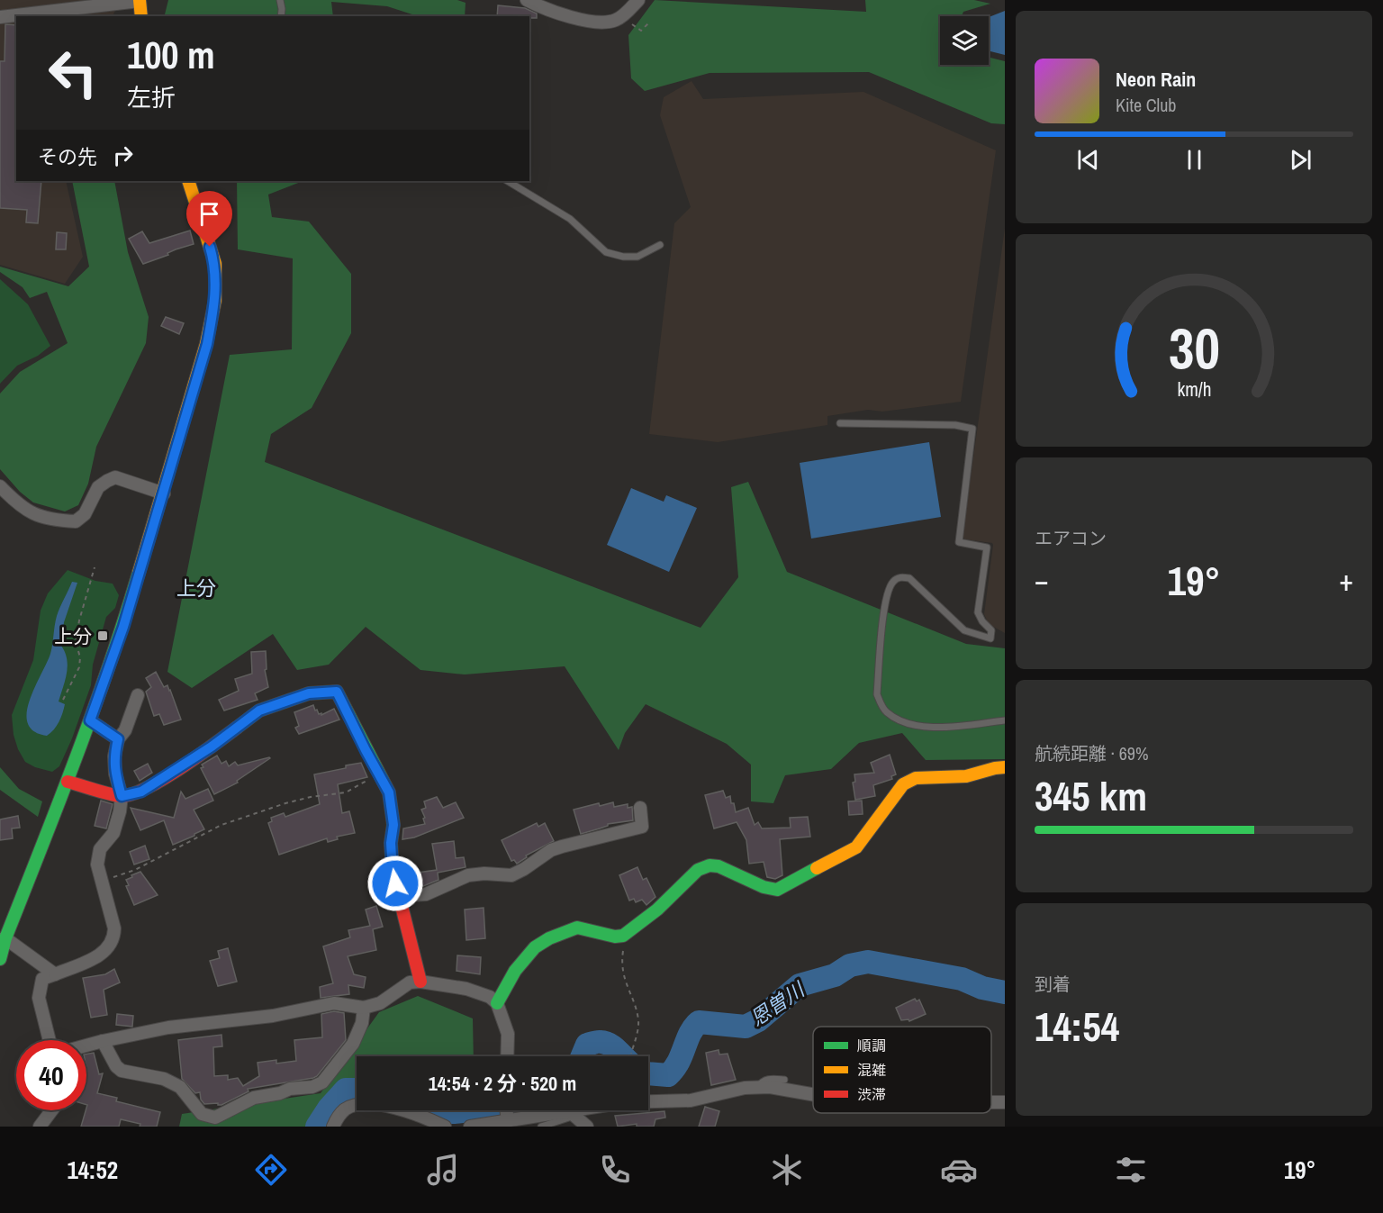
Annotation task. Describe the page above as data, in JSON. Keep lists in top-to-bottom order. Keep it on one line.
{"districts":["上分"],"water":["恩曽川"],"places":{"transit":["上分"]},"legend":["順調","混雑","渋滞"],"page":{"turn":["100 m","左折"],"song":["Neon Rain","Kite Club"],"then":"その先","tile":["エアコン",["航続距離 · 69%","345 km"],["到着","14:54"]],"heat":["−","19°","+"],"limit":"40","trip":"14:54 · 2 分 · 520 m","tabs":["14:52","19°"],"gauge":["30","km/h"]}}
